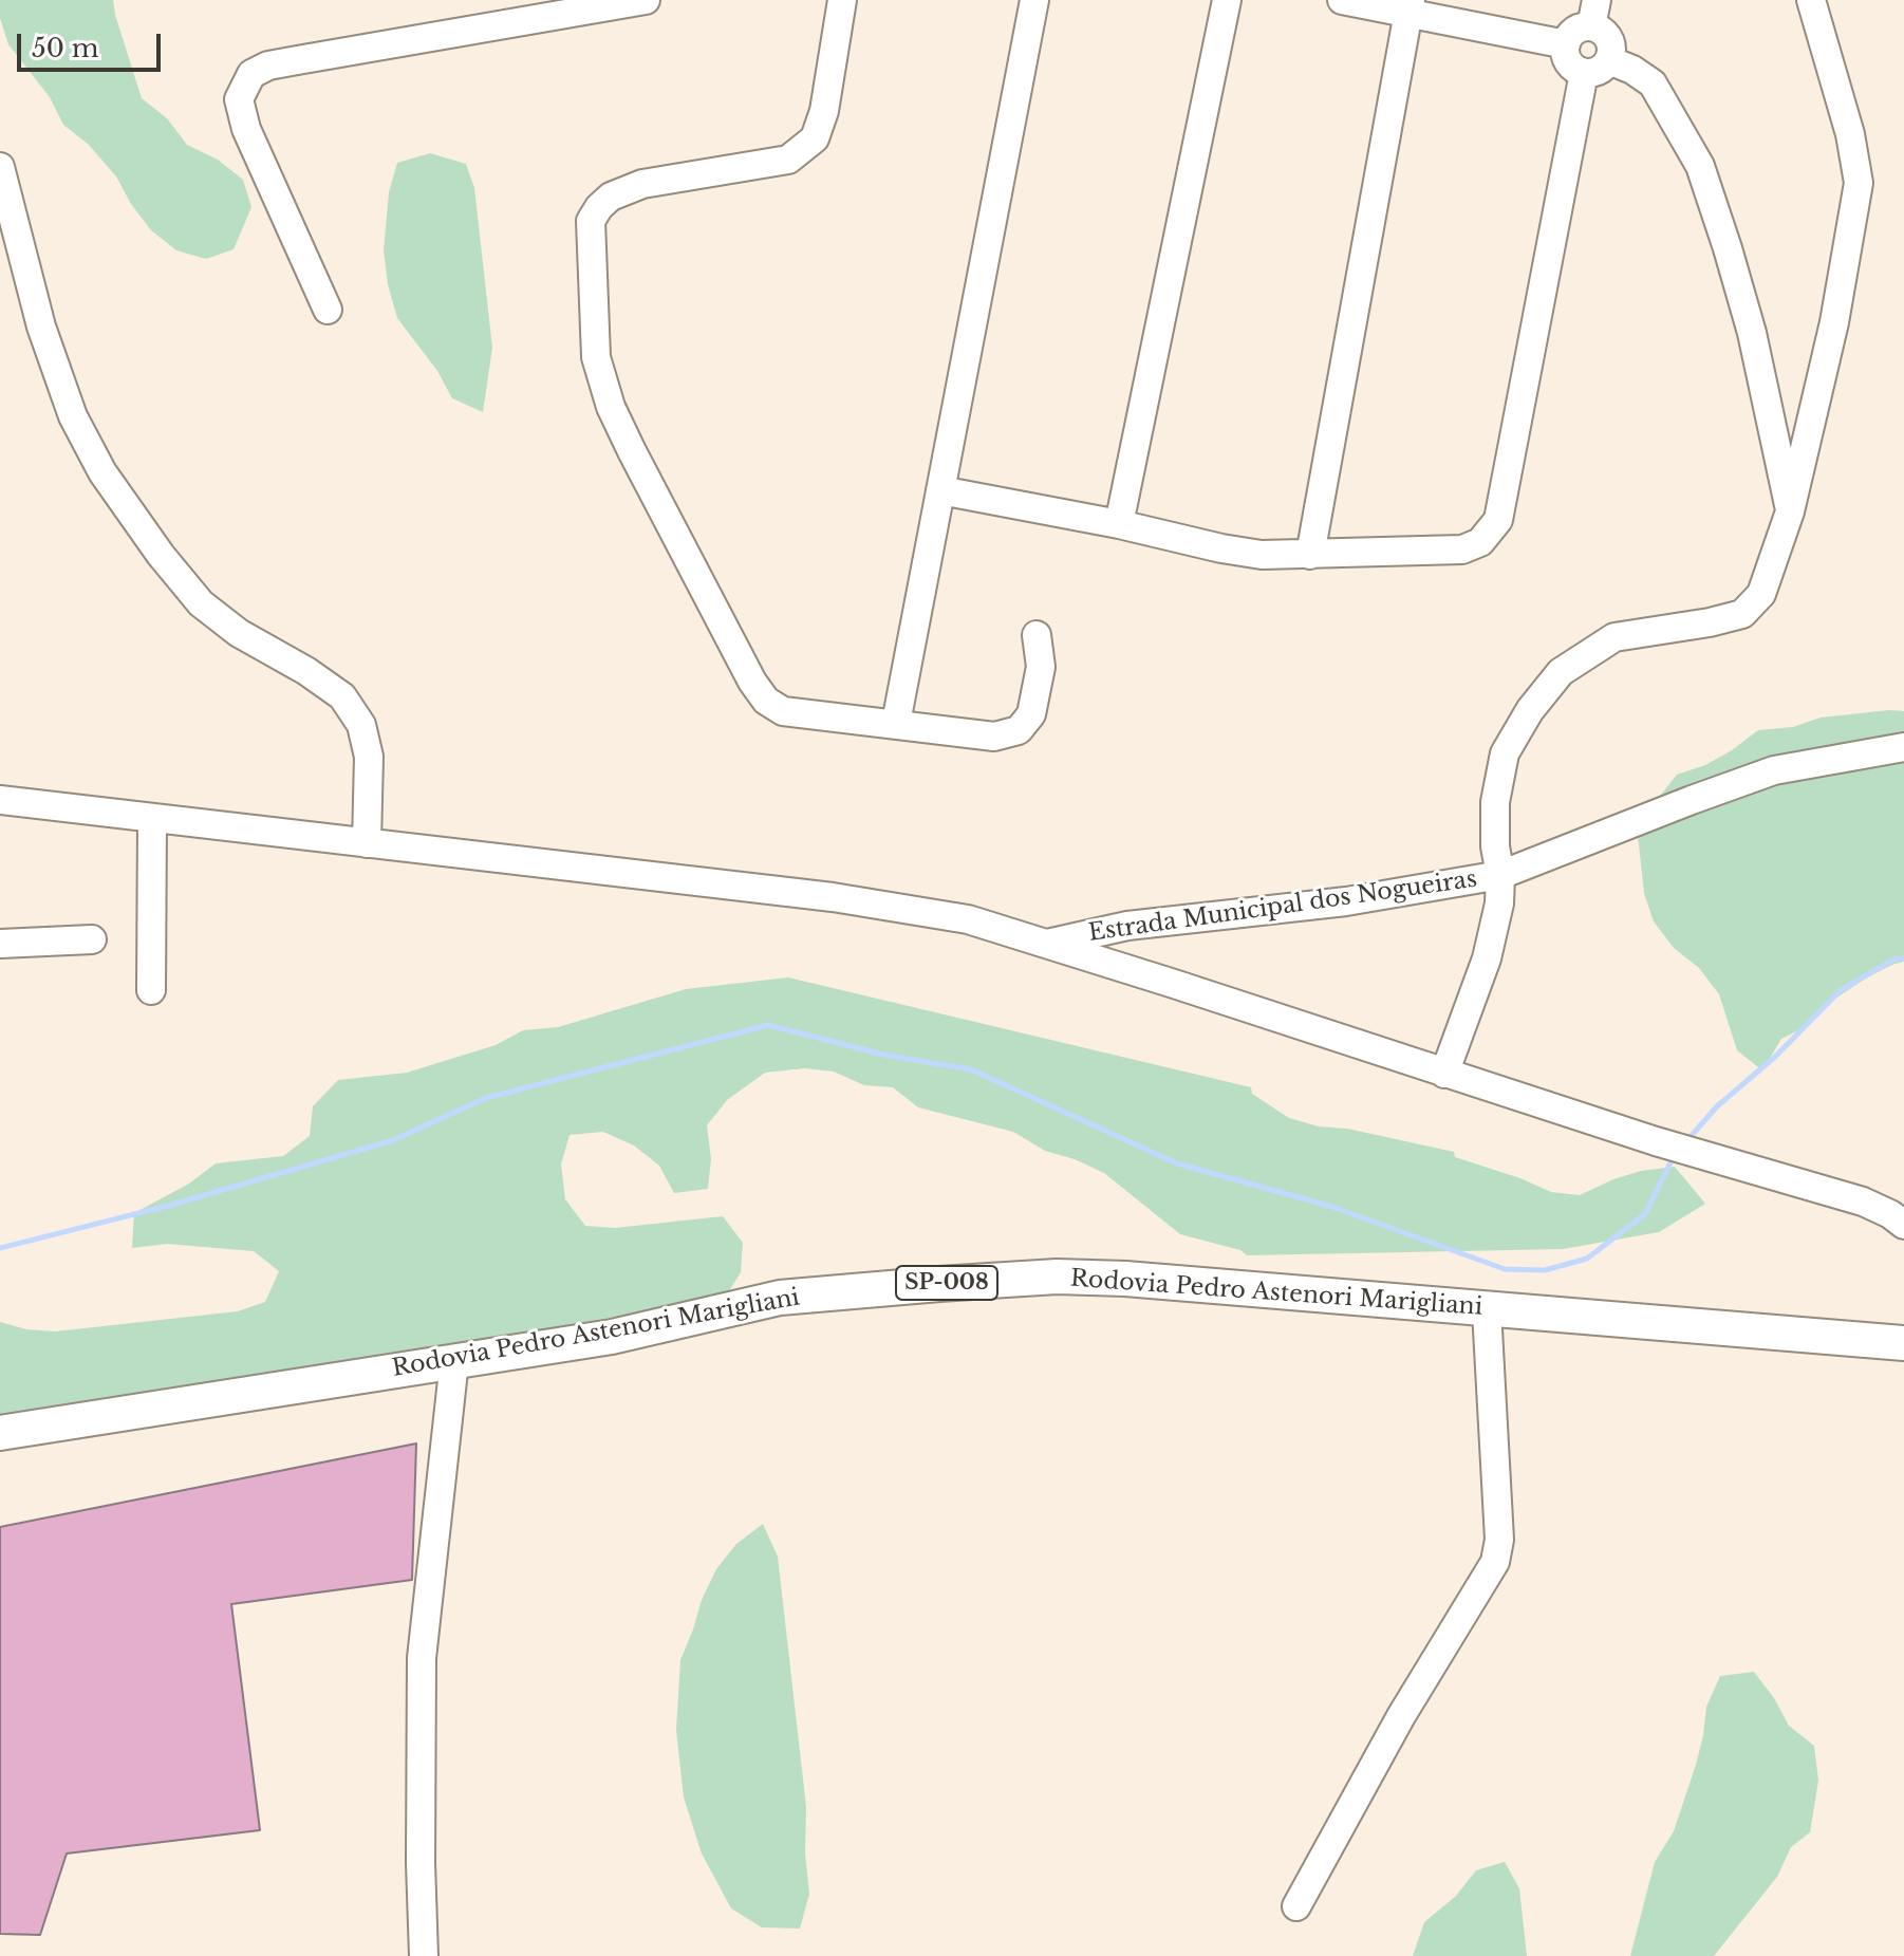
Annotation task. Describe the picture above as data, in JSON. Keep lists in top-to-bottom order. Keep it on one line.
{"streets":{"main road":["SP-008","Rodovia Pedro Astenori Marigliani"],"street":["Estrada Municipal dos Nogueiras"]},"scale_bar":"50 m"}
